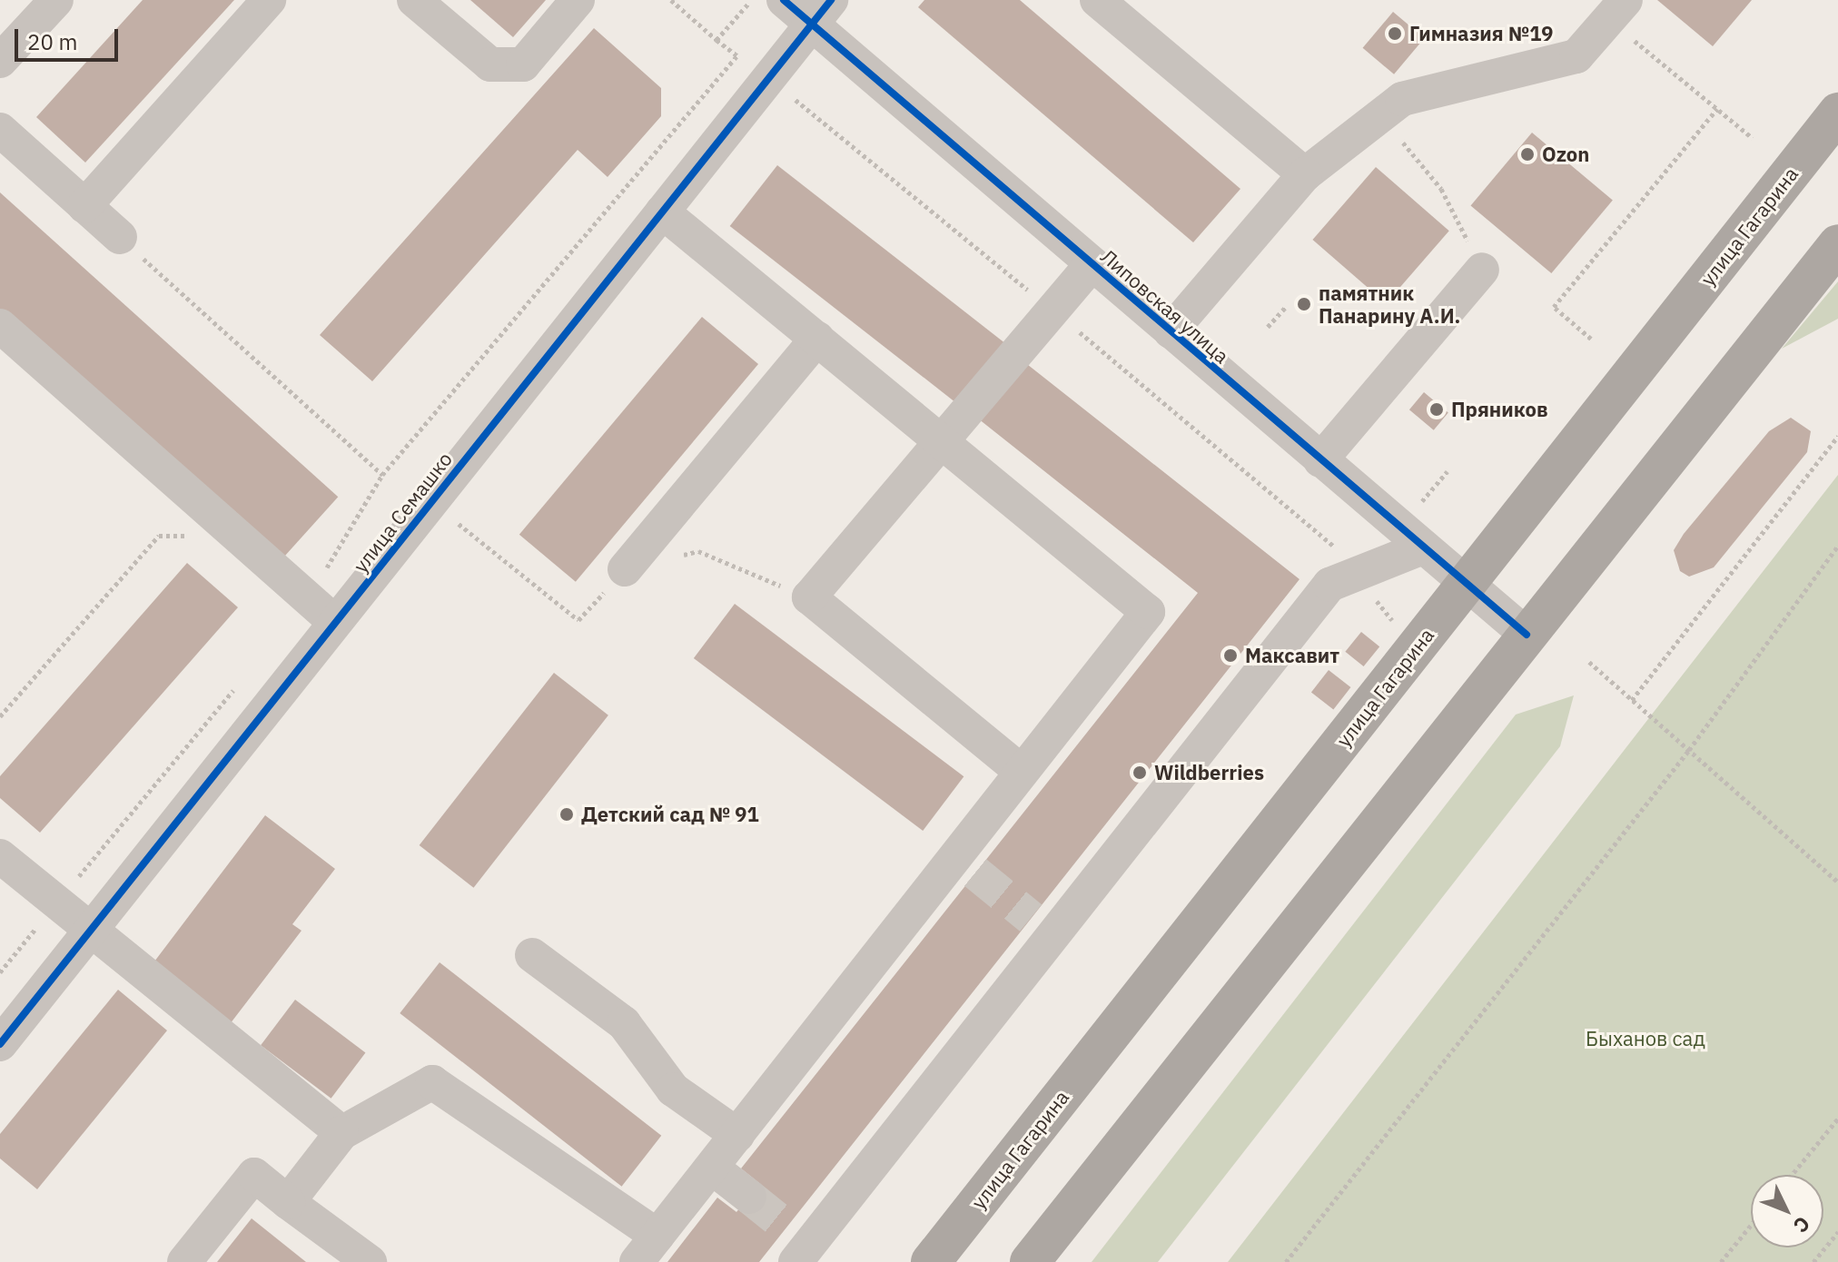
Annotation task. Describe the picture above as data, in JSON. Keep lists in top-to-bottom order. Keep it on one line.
{"streets":{"main road":["улица Гагарина"],"street":["Липовская улица","улица Семашко"]},"crossings":[["улица Гагарина","Липовская улица"],["Липовская улица","улица Семашко"]],"parks":["Быханов сад"],"places":["Гимназия №19","Ozon","памятник Панарину А.И.","Пряников","Максавит","Wildberries","Детский сад № 91"],"scale_bar":"20 m","north":"bottom right"}
